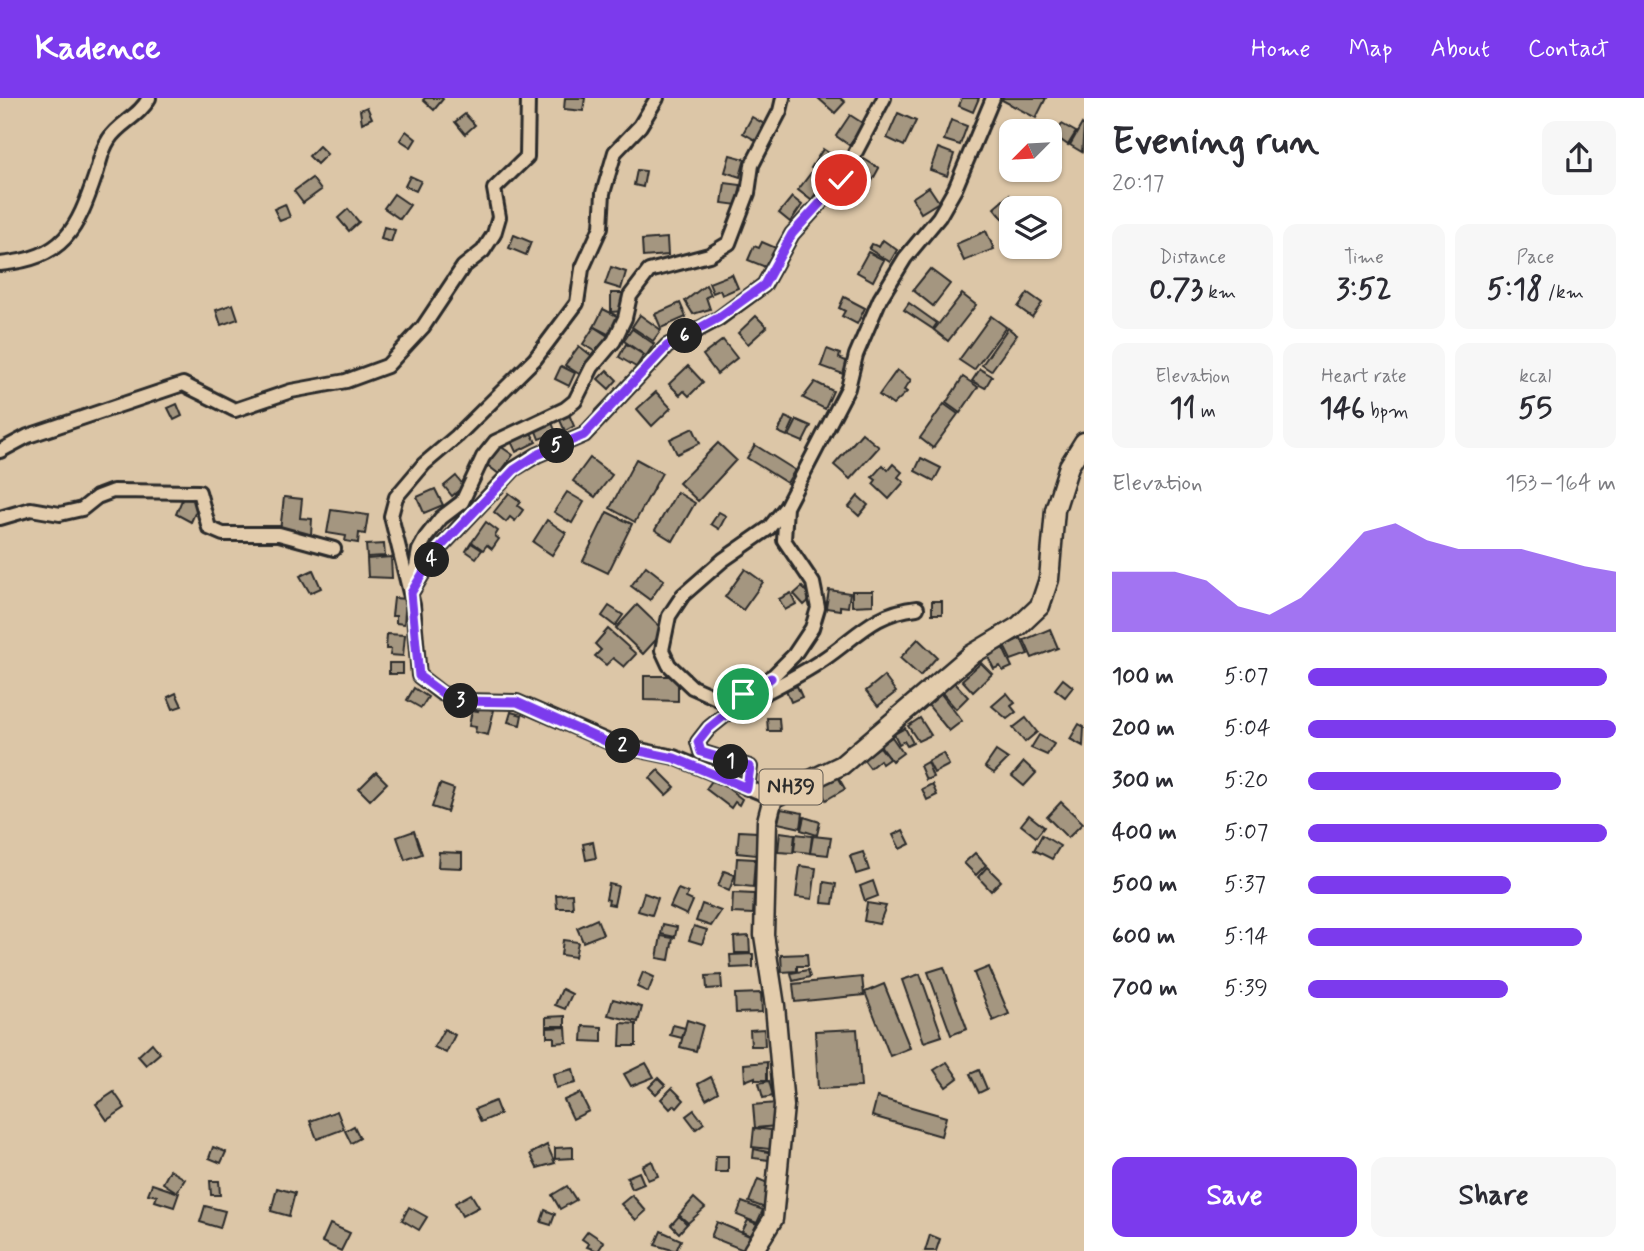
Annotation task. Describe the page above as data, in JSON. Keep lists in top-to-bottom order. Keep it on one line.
{"streets":{"highway":["NH39"]},"north":"bottom left","page":{"header":"Kadence","nav":["Home","Map","About","Contact"],"heading":["Evening run","20:17"],"stats":[["Distance","0.73 km"],["Time","3:52"],["Pace","5:18 /km"],["Elevation","11 m"],["Heart rate","146 bpm"],["kcal","55"]],"pins":["6","5","4","3","2","1"],"chart":["Elevation","153–164 m"],"list":[{"name":"100 m","note":"5:07"},{"name":"200 m","note":"5:04"},{"name":"300 m","note":"5:20"},{"name":"400 m","note":"5:07"},{"name":"500 m","note":"5:37"},{"name":"600 m","note":"5:14"},{"name":"700 m","note":"5:39"}],"buttons":["Save","Share"]}}
